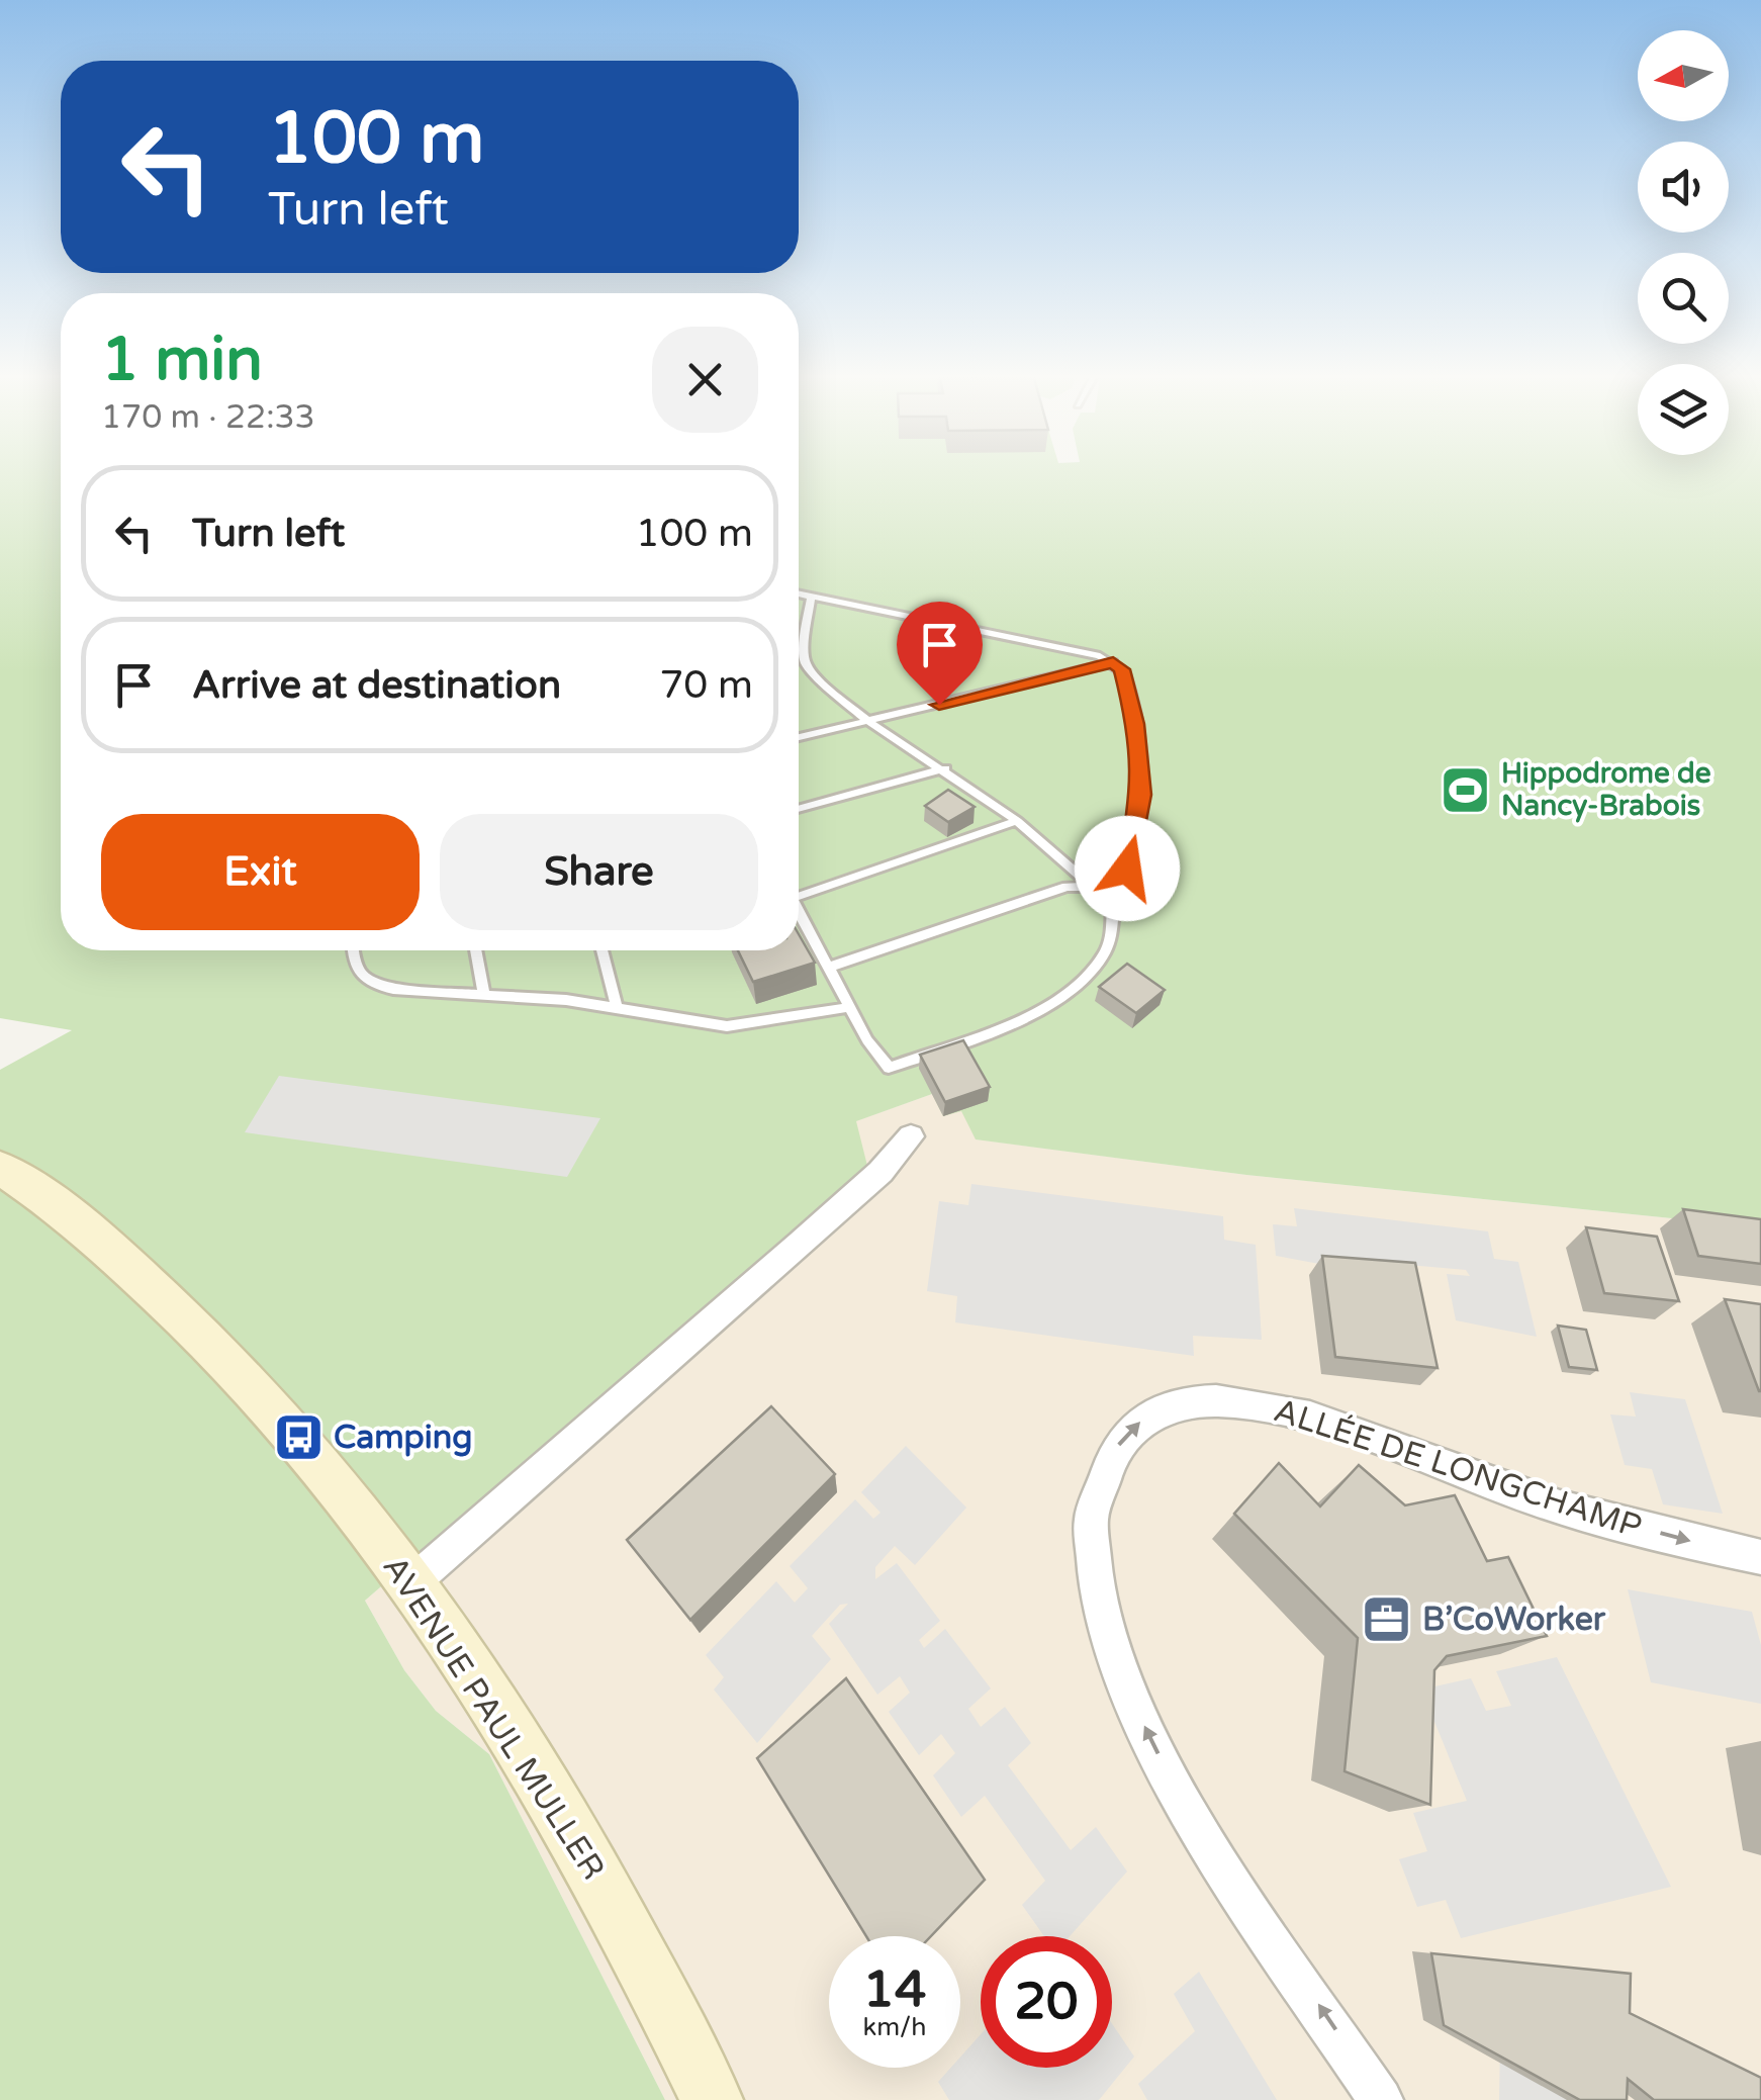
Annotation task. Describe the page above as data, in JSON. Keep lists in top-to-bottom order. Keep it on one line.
{"streets":{"main road":["AVENUE PAUL MULLER"],"street":["ALLÉE DE LONGCHAMP"]},"places":{"sports":["Hippodrome de Nancy-Brabois"],"bus stop":["Camping"],"office":["B’CoWorker"]},"north":"left","page":{"turn":["100 m","Turn left"],"heading":["1 min","170 m · 22:33"],"list":[{"name":"Turn left","value":"100 m"},{"name":"Arrive at destination","value":"70 m"}],"buttons":["Exit","Share"],"speed":"14 km/h","limit":"20"}}
